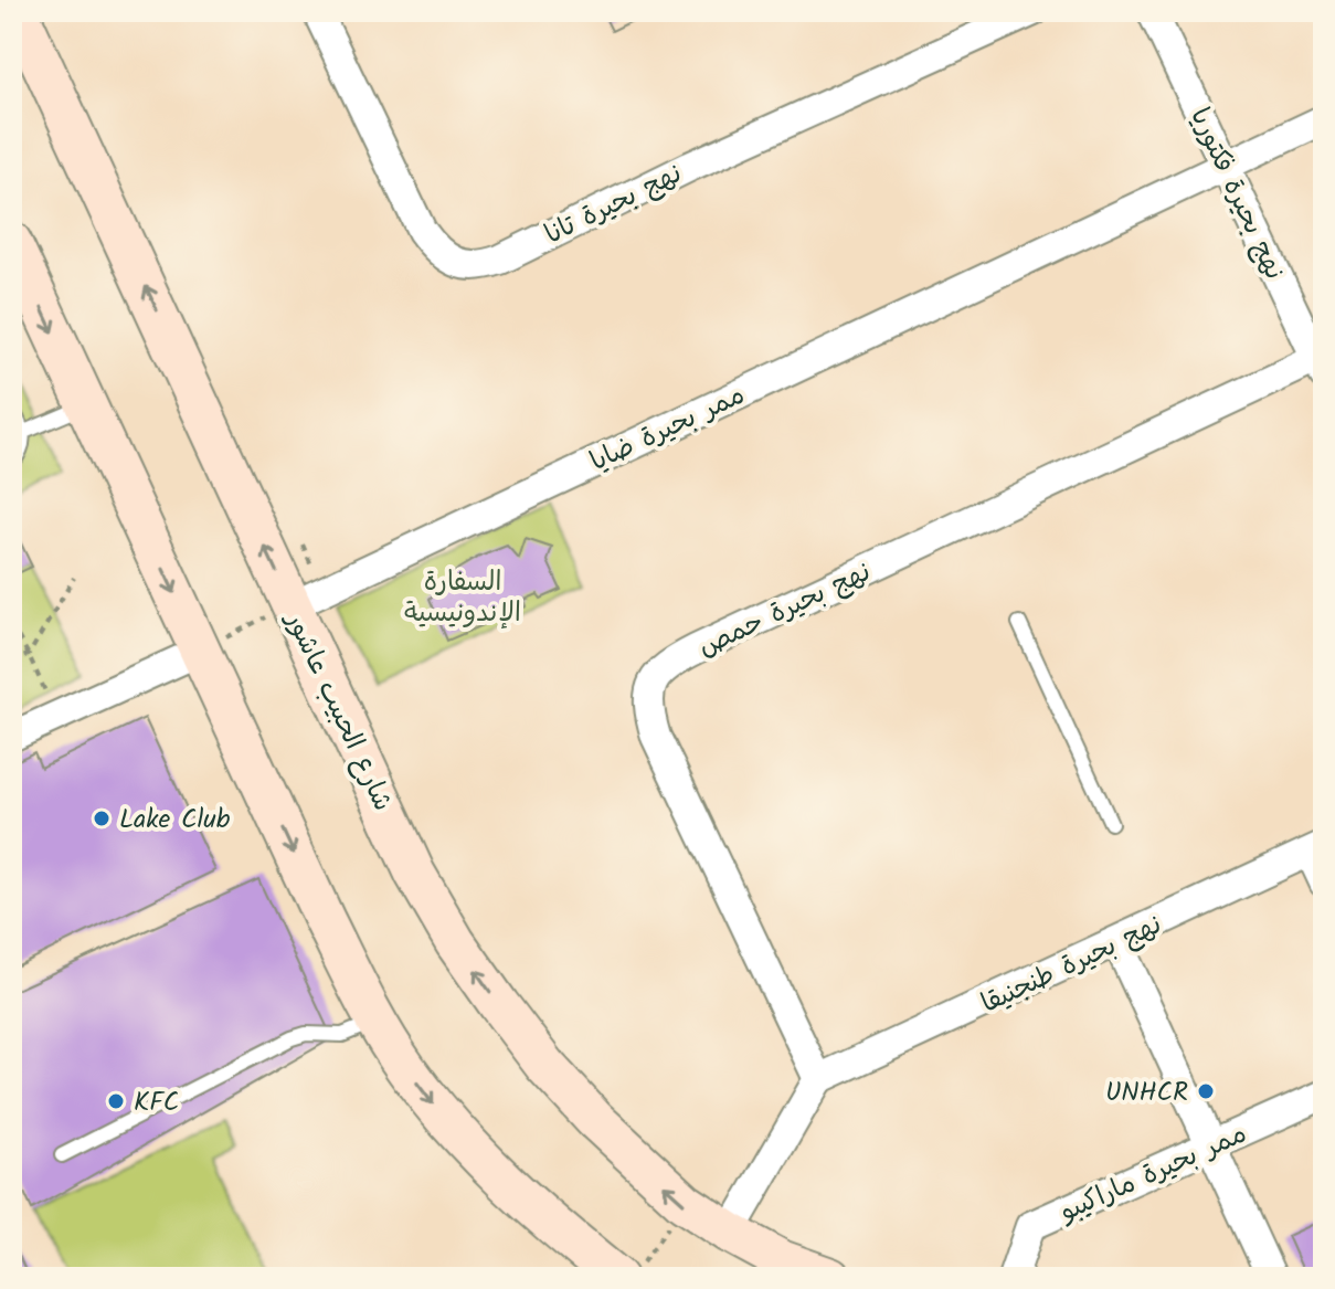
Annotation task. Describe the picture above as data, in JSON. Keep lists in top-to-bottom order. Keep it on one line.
{"streets":{"main road":["شارع الحبيب عاشور"],"street":["نهج بحيرة فكتوريا","نهج بحيرة تانا","ممر بحيرة ضايا","نهج بحيرة حمص","نهج بحيرة طنجنيقا","ممر بحيرة ماراكيبو"]},"crossings":[["نهج بحيرة فكتوريا","ممر بحيرة ضايا"],["نهج بحيرة فكتوريا","نهج بحيرة حمص"],["ممر بحيرة ضايا","شارع الحبيب عاشور"],["نهج بحيرة حمص","نهج بحيرة طنجنيقا"]],"parks":["السفارة الإندونيسية"],"places":["Lake Club","UNHCR","KFC"]}
